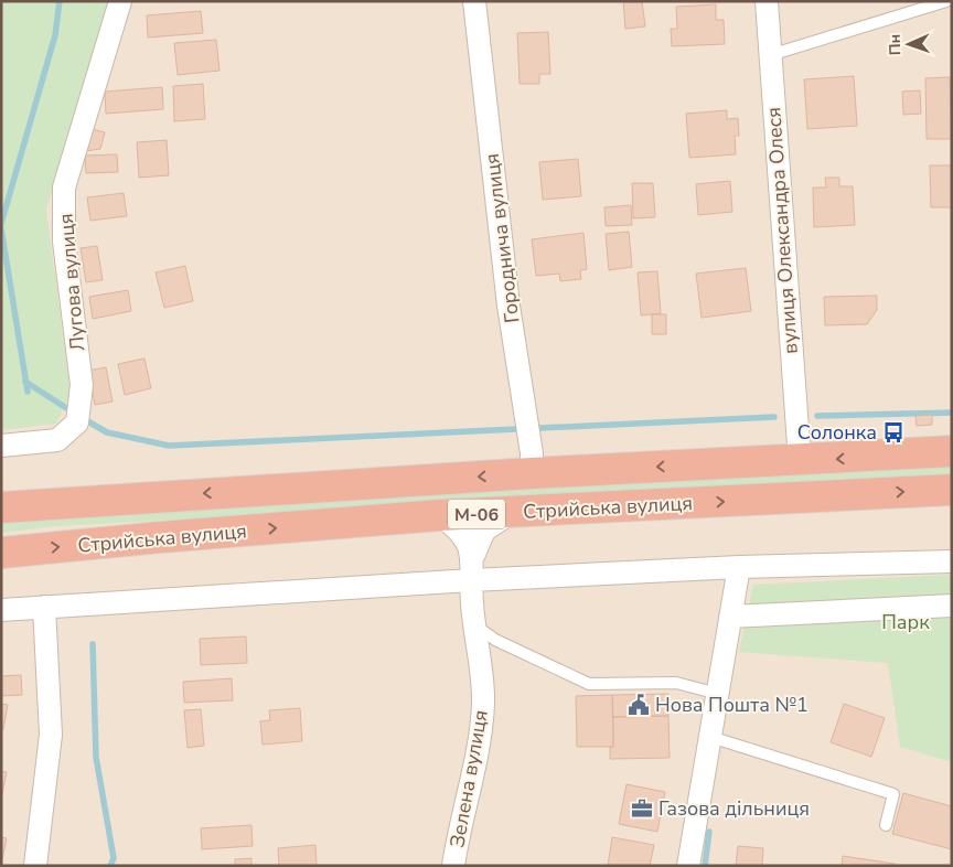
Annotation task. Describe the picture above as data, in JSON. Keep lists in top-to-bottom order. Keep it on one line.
{"streets":{"highway":["Стрийська вулиця","М-06"],"street":["вулиця Олександра Олеся","Городнича вулиця","Лугова вулиця","Зелена вулиця"]},"crossings":[["вулиця Олександра Олеся","Стрийська вулиця"],["Городнича вулиця","Стрийська вулиця"],["Стрийська вулиця","Зелена вулиця"]],"parks":["Парк"],"places":{"bus stop":["Солонка"],"public building":["Нова Пошта №1"],"office":["Газова дільниця"]},"north":"left"}
